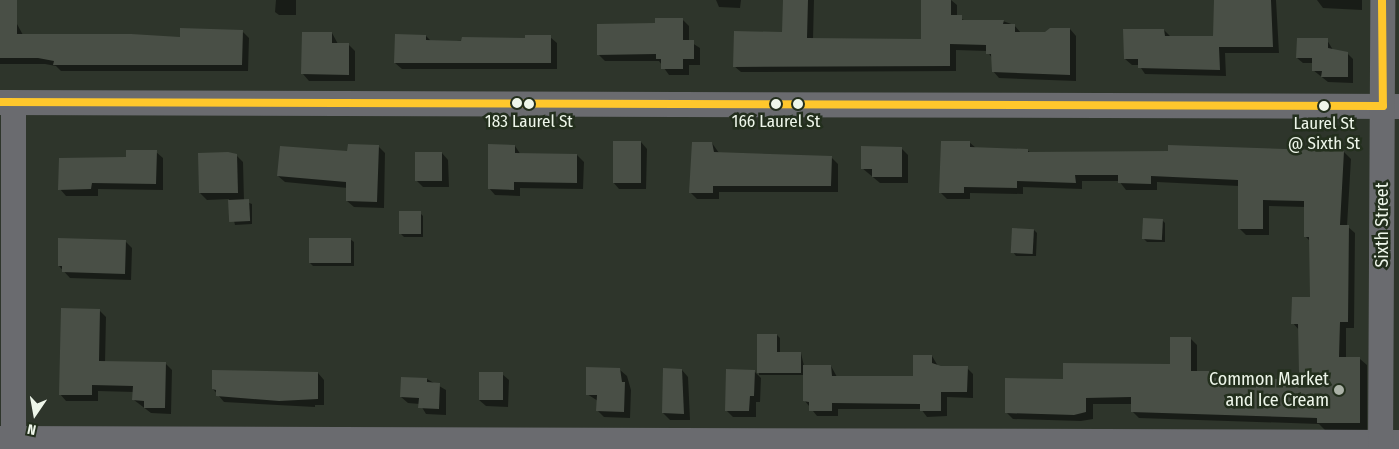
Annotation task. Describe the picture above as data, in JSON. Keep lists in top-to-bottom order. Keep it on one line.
{"streets":{"street":["Sixth Street"]},"places":["183 Laurel St","166 Laurel St","Laurel St @ Sixth St","Common Market and Ice Cream"],"north":"bottom"}
